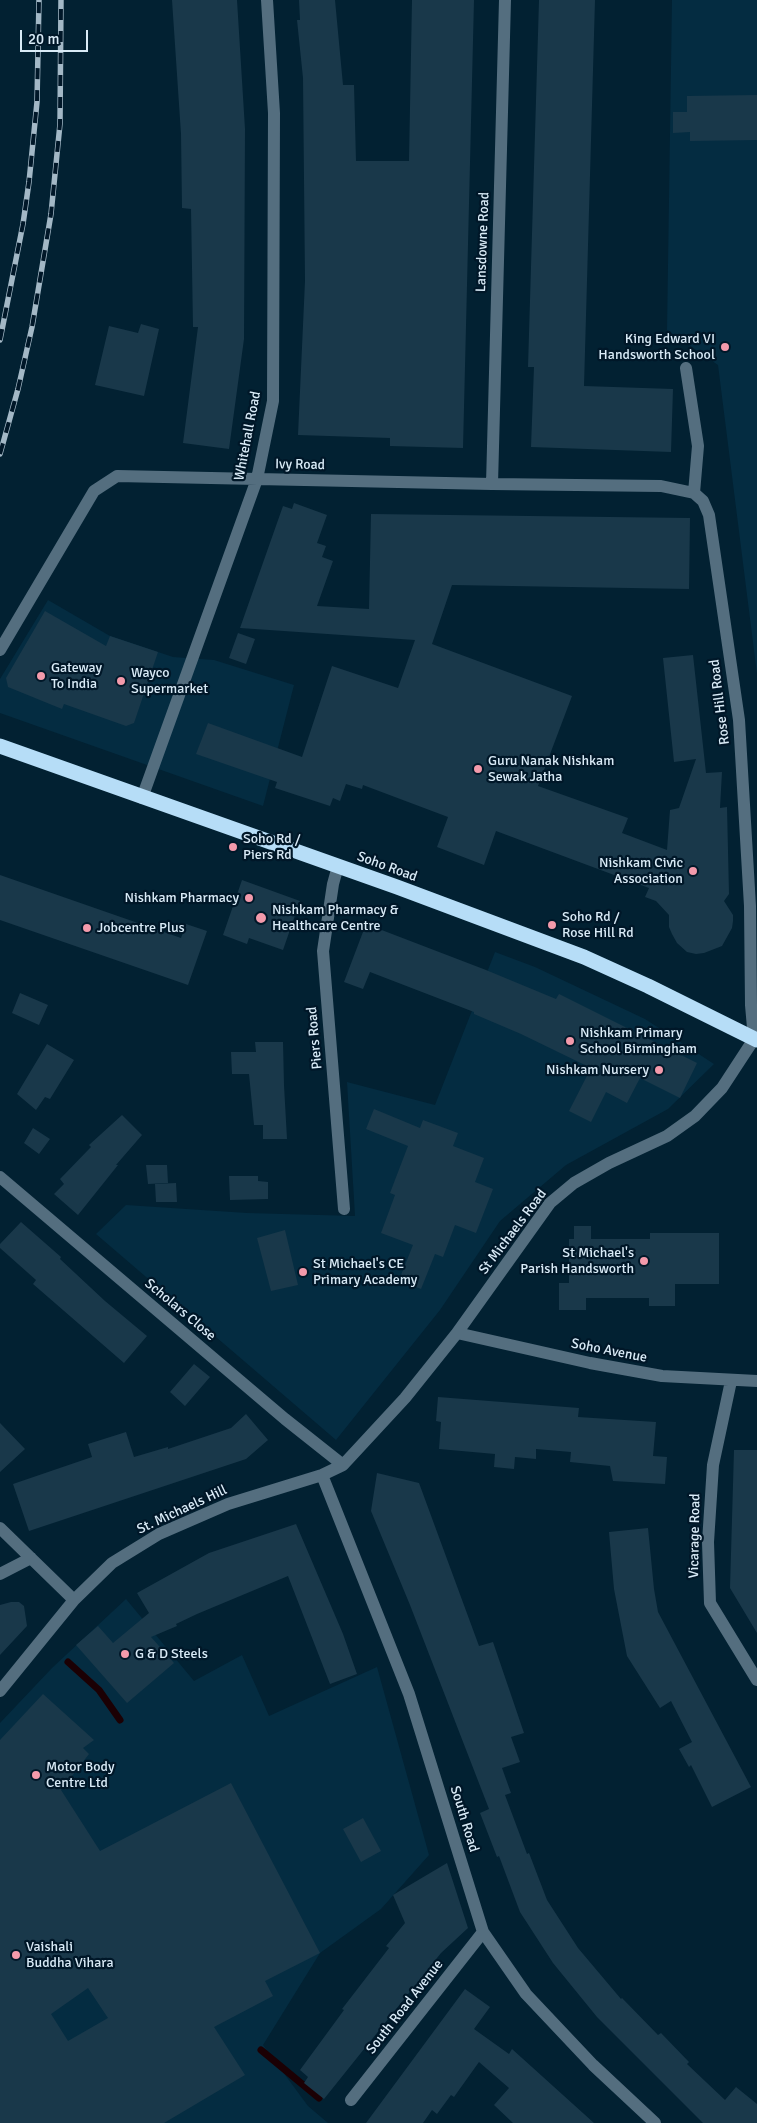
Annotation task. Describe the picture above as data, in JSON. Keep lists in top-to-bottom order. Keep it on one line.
{"streets":{"highway":["Soho Road"],"street":["Lansdowne Road","Whitehall Road","Ivy Road","Rose Hill Road","Piers Road","St Michaels Road","Scholars Close","Soho Avenue","St. Michaels Hill","Vicarage Road","South Road","South Road Avenue"]},"crossings":[["Lansdowne Road","Ivy Road"],["Whitehall Road","Ivy Road"],["Whitehall Road","Soho Road"],["Ivy Road","Rose Hill Road"],["Rose Hill Road","Soho Road"],["Rose Hill Road","St Michaels Road"],["Soho Road","Piers Road"],["Soho Road","St Michaels Road"],["St Michaels Road","Scholars Close"],["St Michaels Road","Soho Avenue"],["St Michaels Road","St. Michaels Hill"],["St Michaels Road","South Road"],["Soho Avenue","Vicarage Road"],["St. Michaels Hill","South Road"],["South Road","South Road Avenue"]],"places":["King Edward VI Handsworth School","Gateway To India","Wayco Supermarket","Guru Nanak Nishkam Sewak Jatha","Soho Rd / Piers Rd","Nishkam Civic Association","Nishkam Pharmacy","Nishkam Pharmacy & Healthcare Centre","Soho Rd / Rose Hill Rd","Jobcentre Plus","Nishkam Primary School Birmingham","Nishkam Nursery","St Michael's Parish Handsworth","St Michael's CE Primary Academy","G & D Steels","Motor Body Centre Ltd","Vaishali Buddha Vihara"],"scale_bar":"20 m"}
